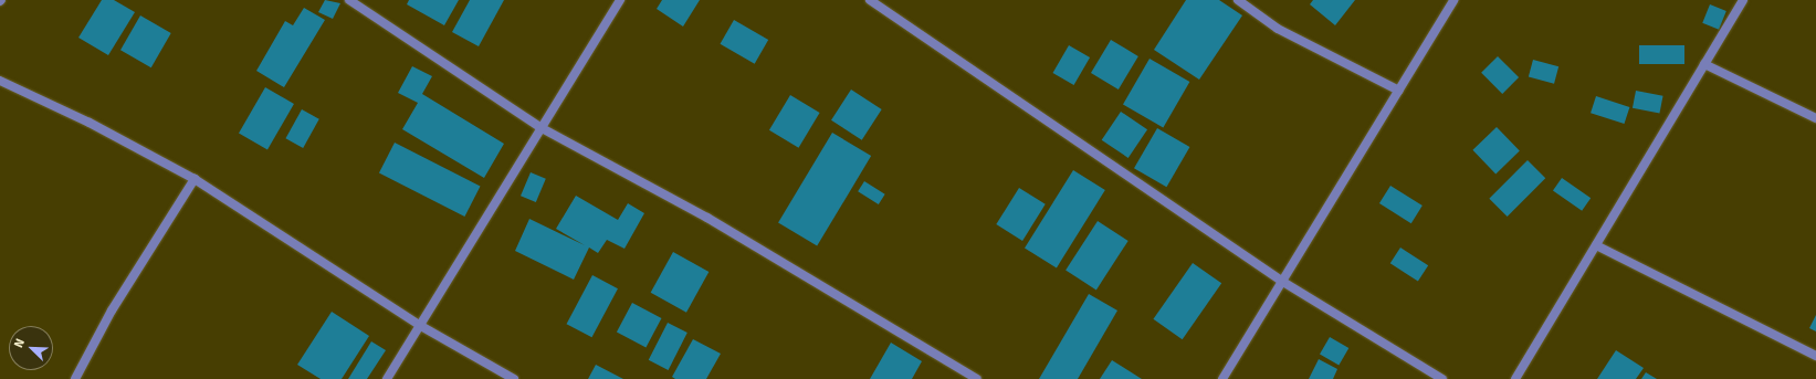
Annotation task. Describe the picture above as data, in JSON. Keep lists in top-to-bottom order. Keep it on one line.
{"north":"top left"}
